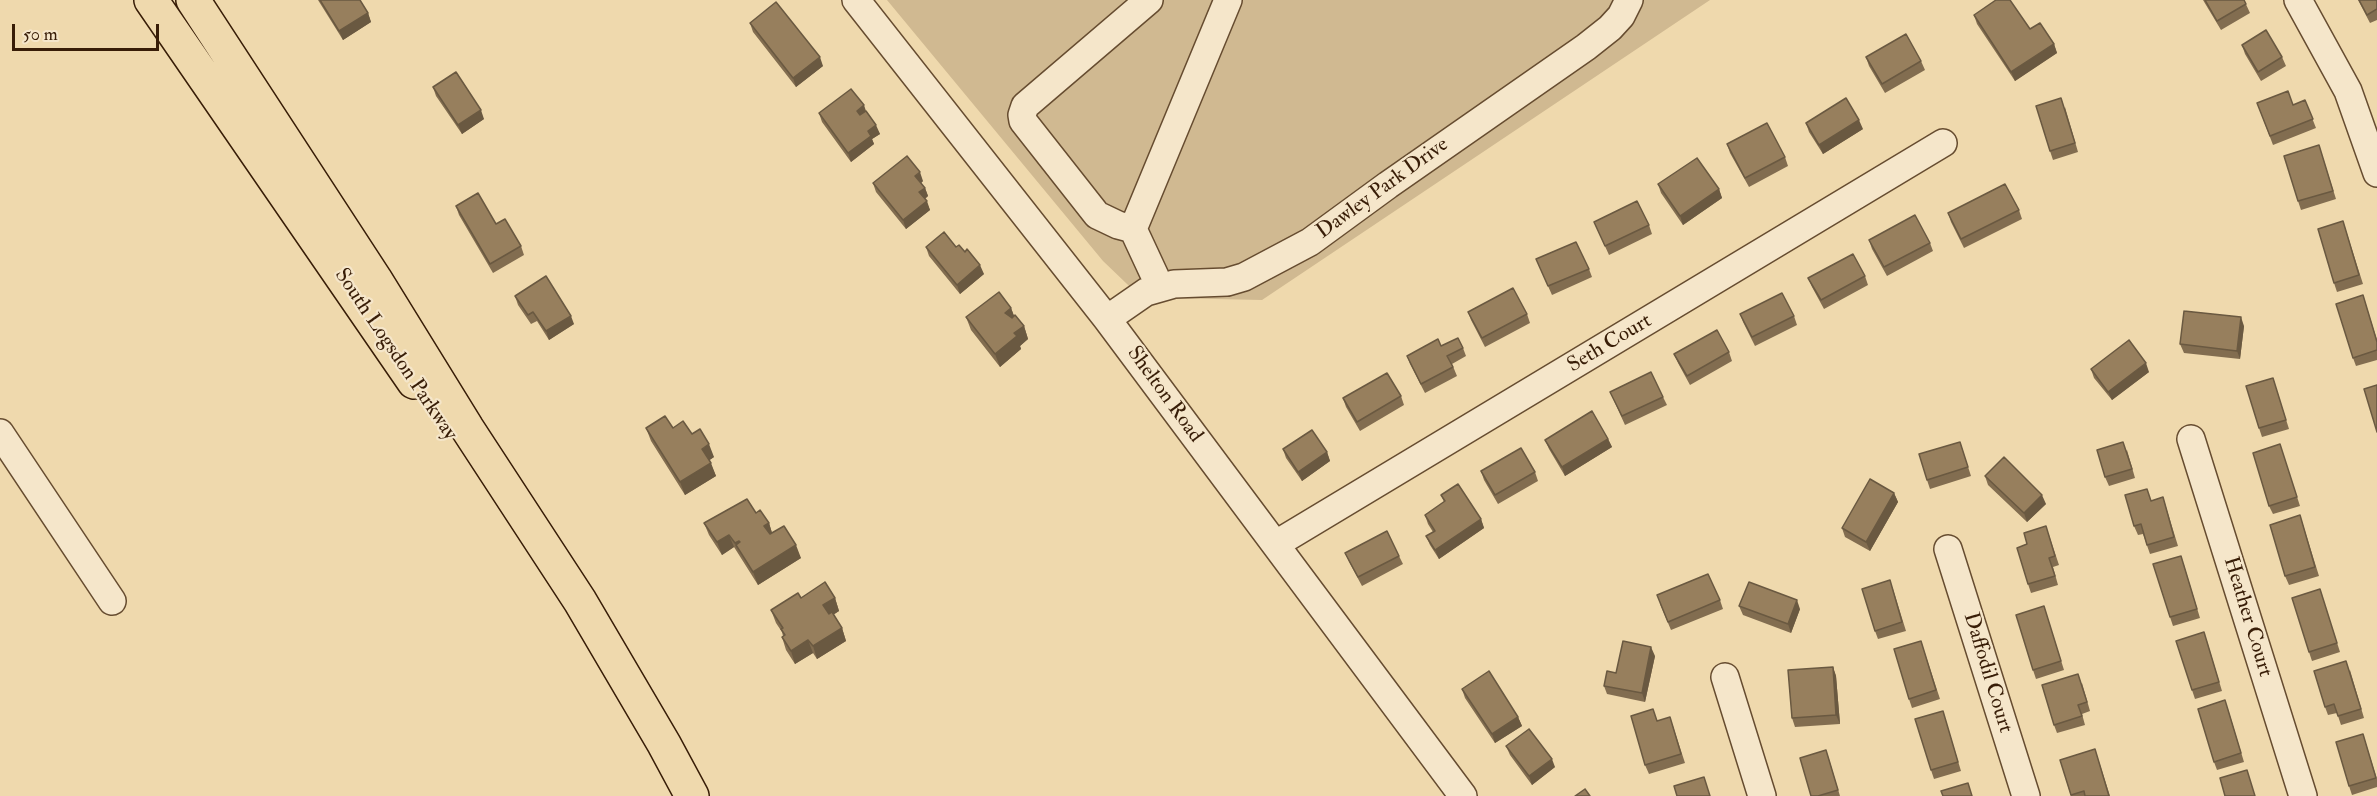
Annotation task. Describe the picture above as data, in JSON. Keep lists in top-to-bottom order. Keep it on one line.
{"streets":{"main road":["South Logsdon Parkway"],"street":["Dawley Park Drive","Seth Court","Shelton Road","Heather Court","Daffodil Court"]},"crossings":[["Dawley Park Drive","Shelton Road"],["Seth Court","Shelton Road"]],"scale_bar":"50 m"}
